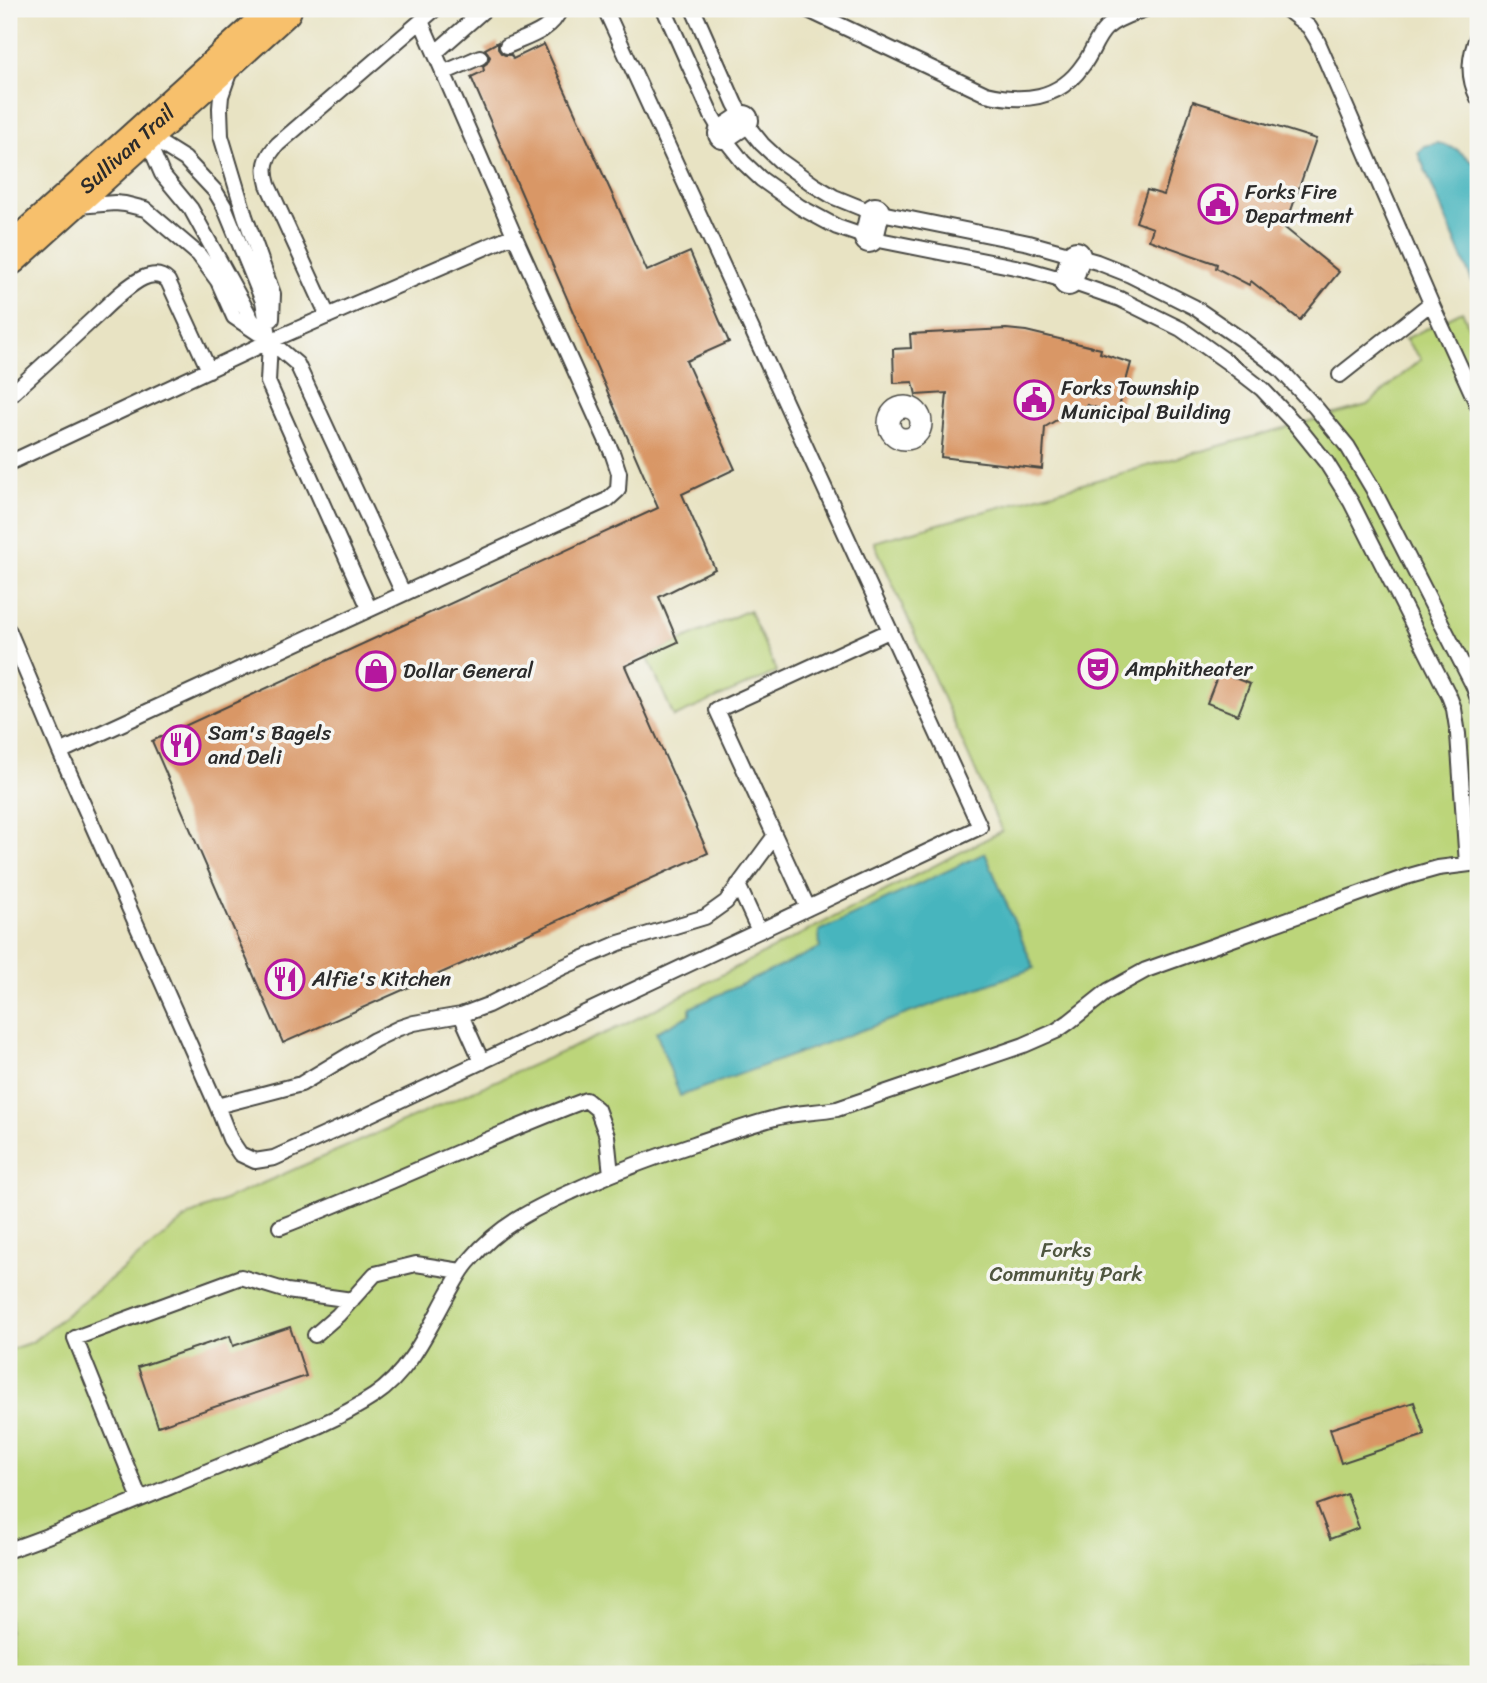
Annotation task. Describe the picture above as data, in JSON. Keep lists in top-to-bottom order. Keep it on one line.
{"streets":{"main road":["Sullivan Trail"]},"parks":["Forks Community Park"],"places":{"public building":["Forks Fire Department","Forks Township Municipal Building"],"theatre":["Amphitheater"],"shop":["Dollar General"],"restaurant":["Sam's Bagels and Deli","Alfie's Kitchen"]}}
